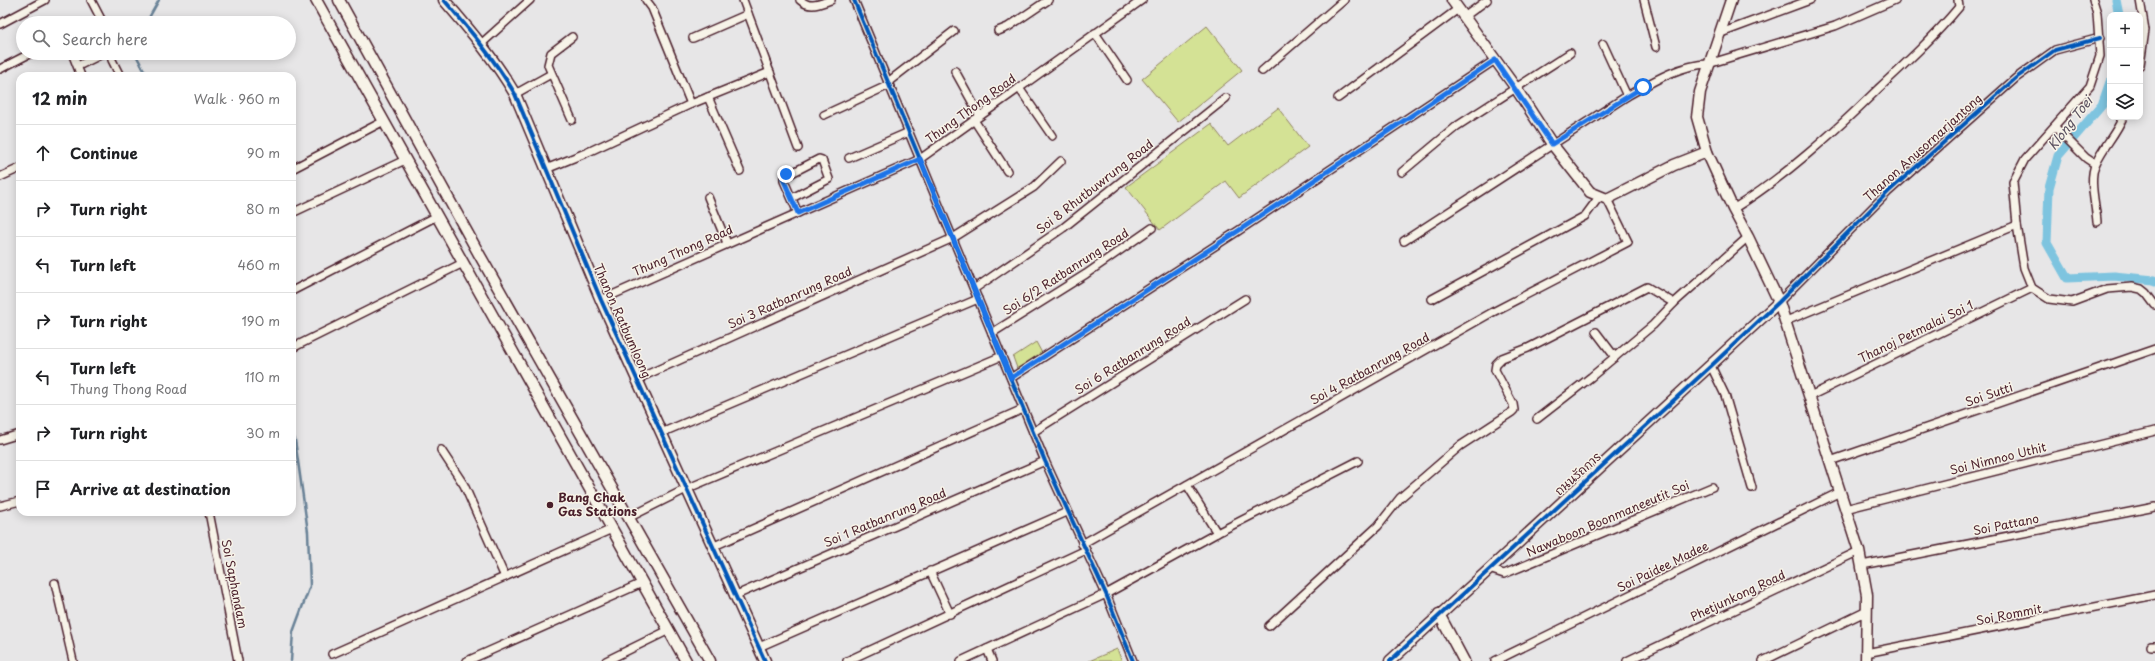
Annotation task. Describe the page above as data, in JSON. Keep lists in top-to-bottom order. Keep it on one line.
{"streets":{"street":["Thung Thong Road","Thanon Anusornarjantong","Soi 8 Rhutbuwrung Road","Soi 6/2 Ratbanrung Road","Soi 3 Ratbanrung Road","Thanon Ratbumloong","Thanoj Petmalai Soi 1","Soi 6 Ratbanrung Road","Soi 4 Ratbanrung Road","Soi Sutti","Soi Nimnoo Uthit","ถนนรัถการ","Soi 1 Ratbanrung Road","Nawaboon Boonmaneeutit Soi","Soi Pattano","Soi Paidee Madee","Soi Saphandam","Phetjunkong Road","Soi Rommit"]},"crossings":[["Thung Thong Road","Thanon Ratbumloong"],["Thanon Anusornarjantong","ถนนรัถการ"],["Soi 3 Ratbanrung Road","Thanon Ratbumloong"],["Thanon Ratbumloong","Soi 1 Ratbanrung Road"],["ถนนรัถการ","Nawaboon Boonmaneeutit Soi"]],"water":["Klong Toei"],"places":["Bang Chak Gas Stations"],"page":{"map_buttons":["+","−"],"search":"Search here","heading":["12 min","Walk · 960 m"],"list":[["Continue","90 m"],["Turn right","80 m"],["Turn left","460 m"],["Turn right","190 m"],["Turn left","Thung Thong Road","110 m"],["Turn right","30 m"],"Arrive at destination"]}}
